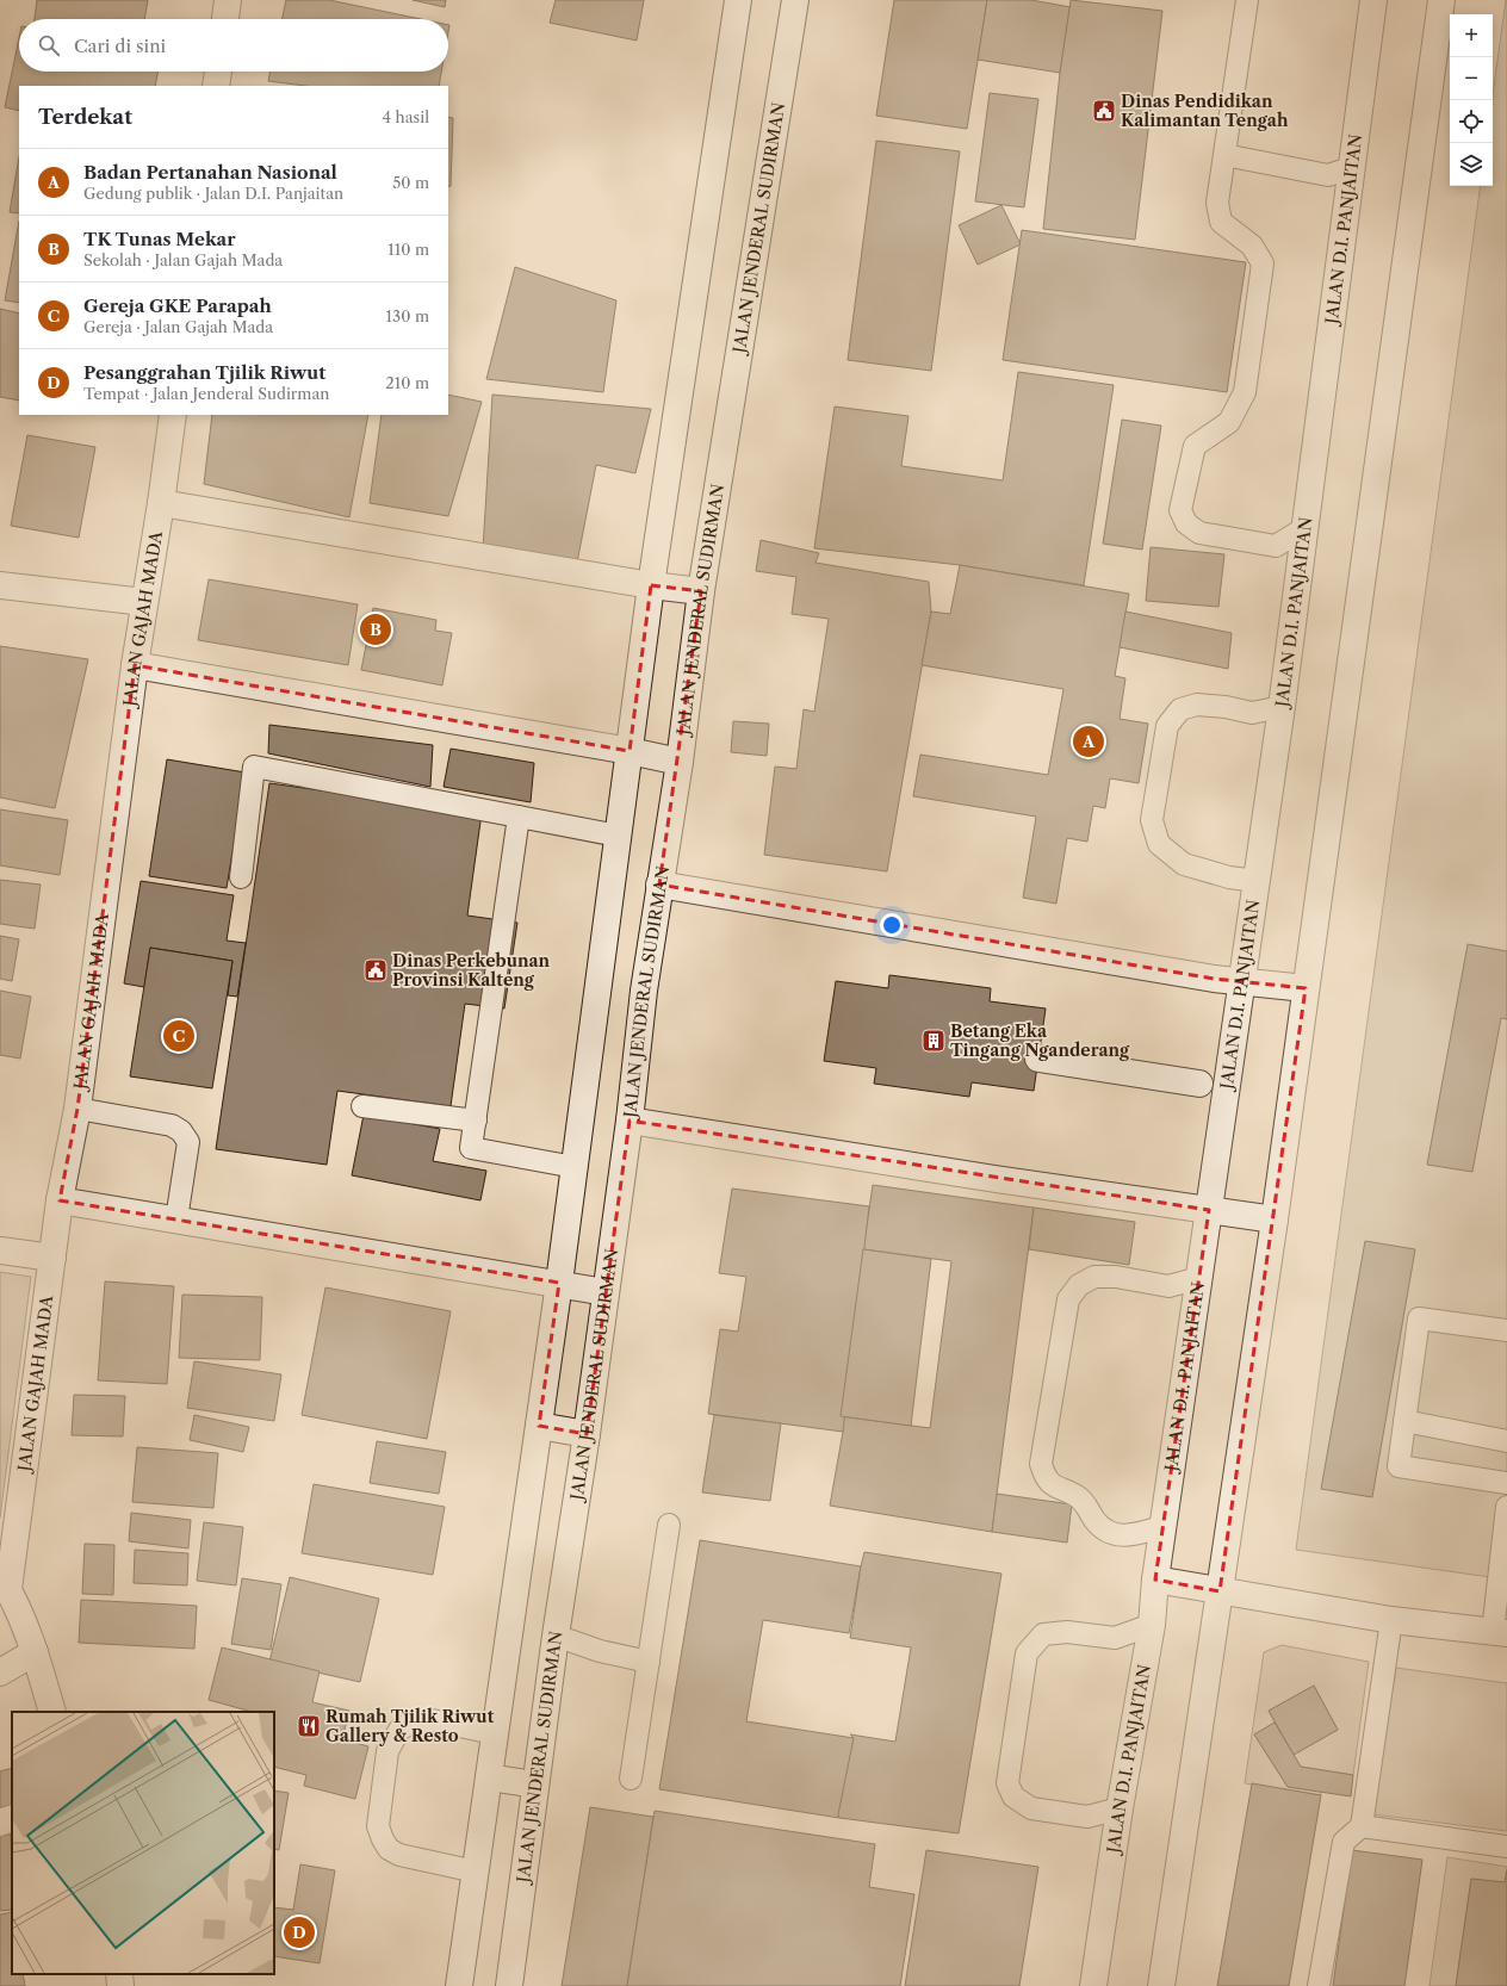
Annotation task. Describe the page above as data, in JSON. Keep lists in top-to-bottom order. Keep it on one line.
{"streets":{"street":["JALAN JENDERAL SUDIRMAN","JALAN D.I. PANJAITAN","JALAN GAJAH MADA"]},"places":{"public building":["Dinas Pendidikan Kalimantan Tengah","Dinas Perkebunan Provinsi Kalteng"],"building":["Betang Eka Tingang Nganderang"],"restaurant":["Rumah Tjilik Riwut Gallery & Resto"]},"page":{"map_buttons":["+","−"],"search":"Cari di sini","heading":["Terdekat","4 hasil"],"list":[{"mark":"A","name":"Badan Pertanahan Nasional","note":"Gedung publik · Jalan D.I. Panjaitan","value":"50 m"},{"mark":"B","name":"TK Tunas Mekar","note":"Sekolah · Jalan Gajah Mada","value":"110 m"},{"mark":"C","name":"Gereja GKE Parapah","note":"Gereja · Jalan Gajah Mada","value":"130 m"},{"mark":"D","name":"Pesanggrahan Tjilik Riwut","note":"Tempat · Jalan Jenderal Sudirman","value":"210 m"}],"pins":["B","A","C","D"]}}
